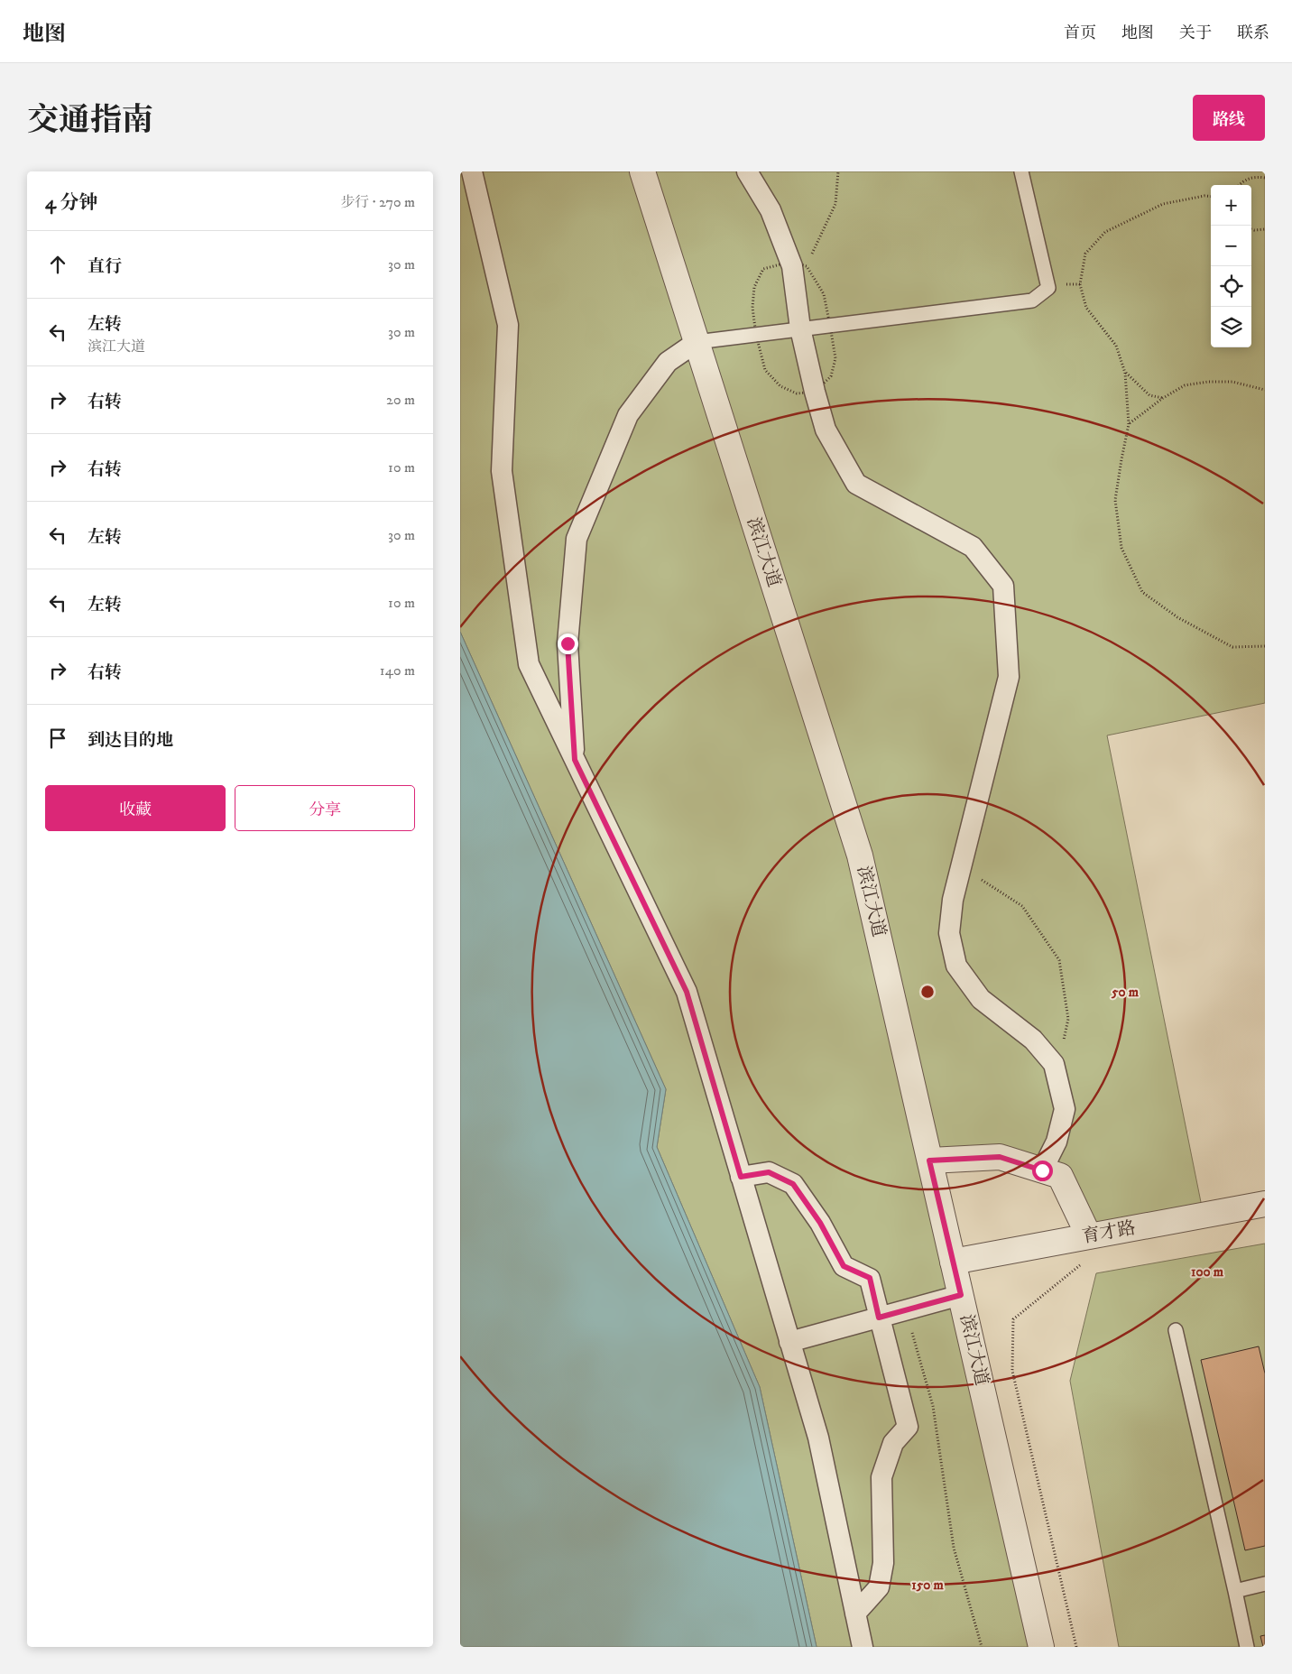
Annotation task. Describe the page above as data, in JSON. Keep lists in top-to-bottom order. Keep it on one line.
{"streets":{"street":["滨江大道","育才路"]},"crossings":[["滨江大道","育才路"]],"page":{"header":"地图","nav":["首页","地图","关于","联系"],"title":"交通指南","buttons":["路线",["收藏","分享"]],"heading":["4 分钟","步行 · 270 m"],"map_buttons":["+","−"],"list":[["直行","30 m"],["左转","滨江大道","30 m"],["右转","20 m"],["右转","10 m"],["左转","30 m"],["左转","10 m"],["右转","140 m"],"到达目的地"]},"rings":["50 m","100 m","150 m"]}
